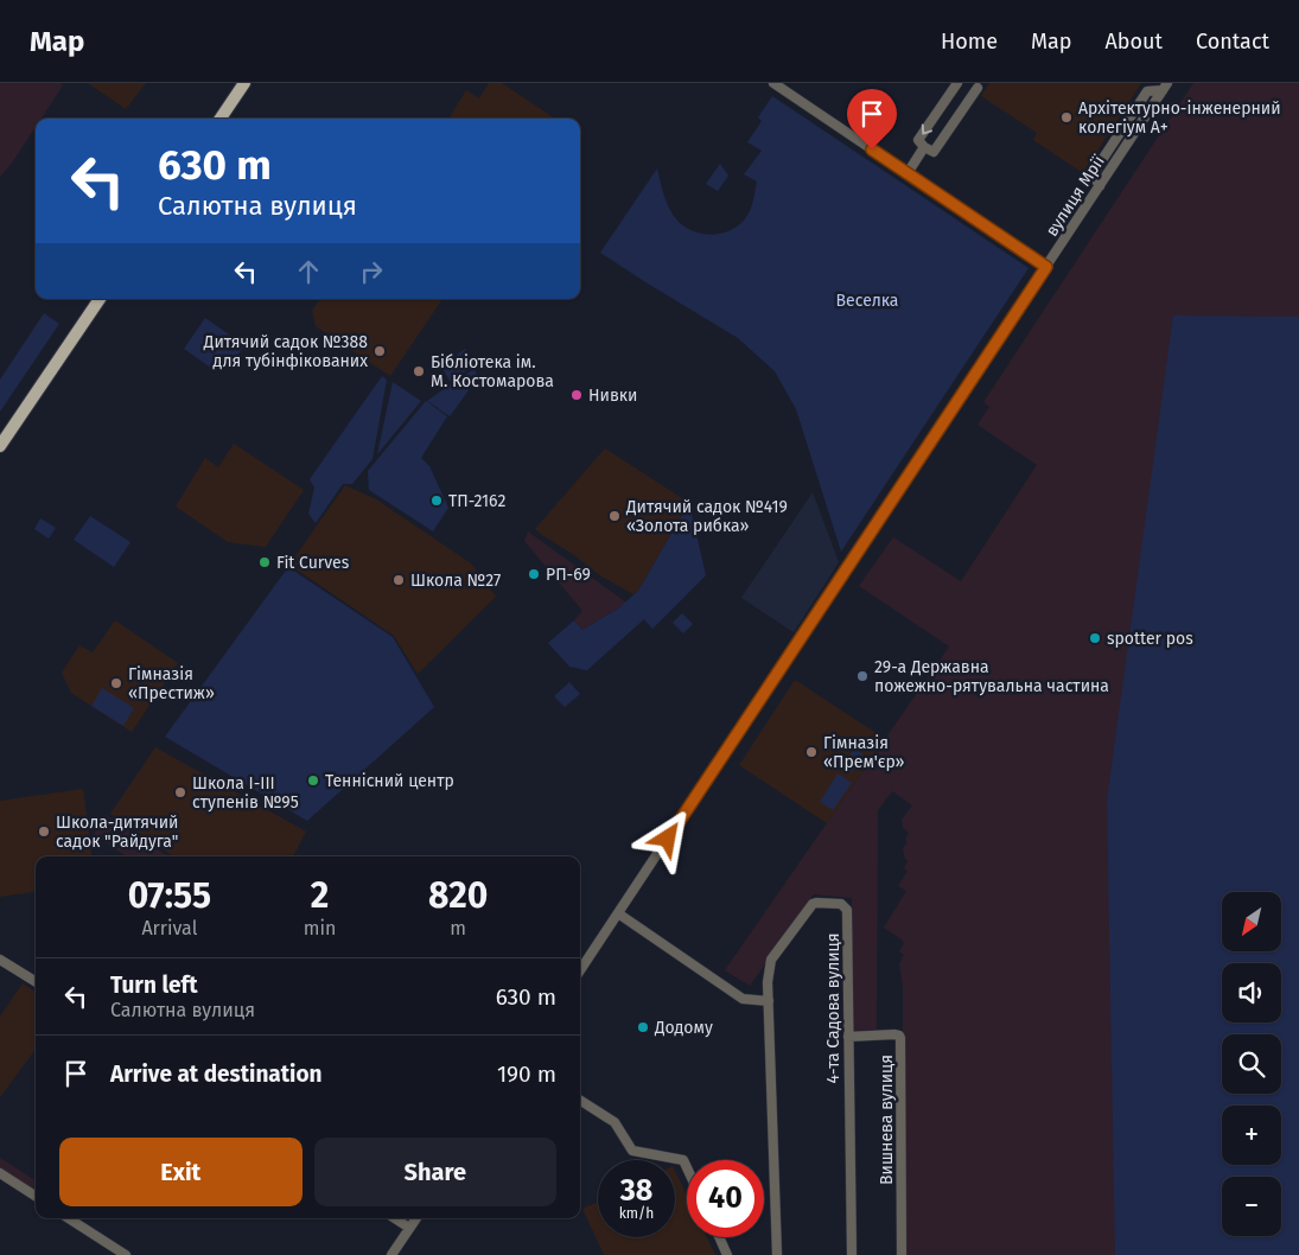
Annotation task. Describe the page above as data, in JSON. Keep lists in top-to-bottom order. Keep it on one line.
{"streets":{"street":["вулиця Мрії","4-та Садова вулиця","Вишнева вулиця"]},"crossings":[["4-та Садова вулиця","Вишнева вулиця"]],"parks":["Веселка"],"places":["Архітектурно-інженерний колегіум А+","Дитячий садок №388 для тубінфікованих","Бібліотека ім. М. Костомарова","Нивки","ТП-2162","Дитячий садок №419 «Золота рибка»","Fit Curves","РП-69","Школа №27","spotter pos","29-а Державна пожежно-рятувальна частина","Гімназія «Престиж»","Гімназія «Прем'єр»","Теннісний центр","Школа І-ІІІ ступенів №95","Школа-дитячий садок \"Райдуга\"","Додому"],"north":"bottom left","page":{"header":"Map","nav":["Home","Map","About","Contact"],"turn":["630 m","Салютна вулиця"],"eta":["07:55","Arrival","2","min","820","m"],"map_buttons":["+","−"],"list":[{"name":"Turn left","note":"Салютна вулиця","value":"630 m"},{"name":"Arrive at destination","value":"190 m"}],"buttons":["Exit","Share"],"speed":"38 km/h","limit":"40"}}
